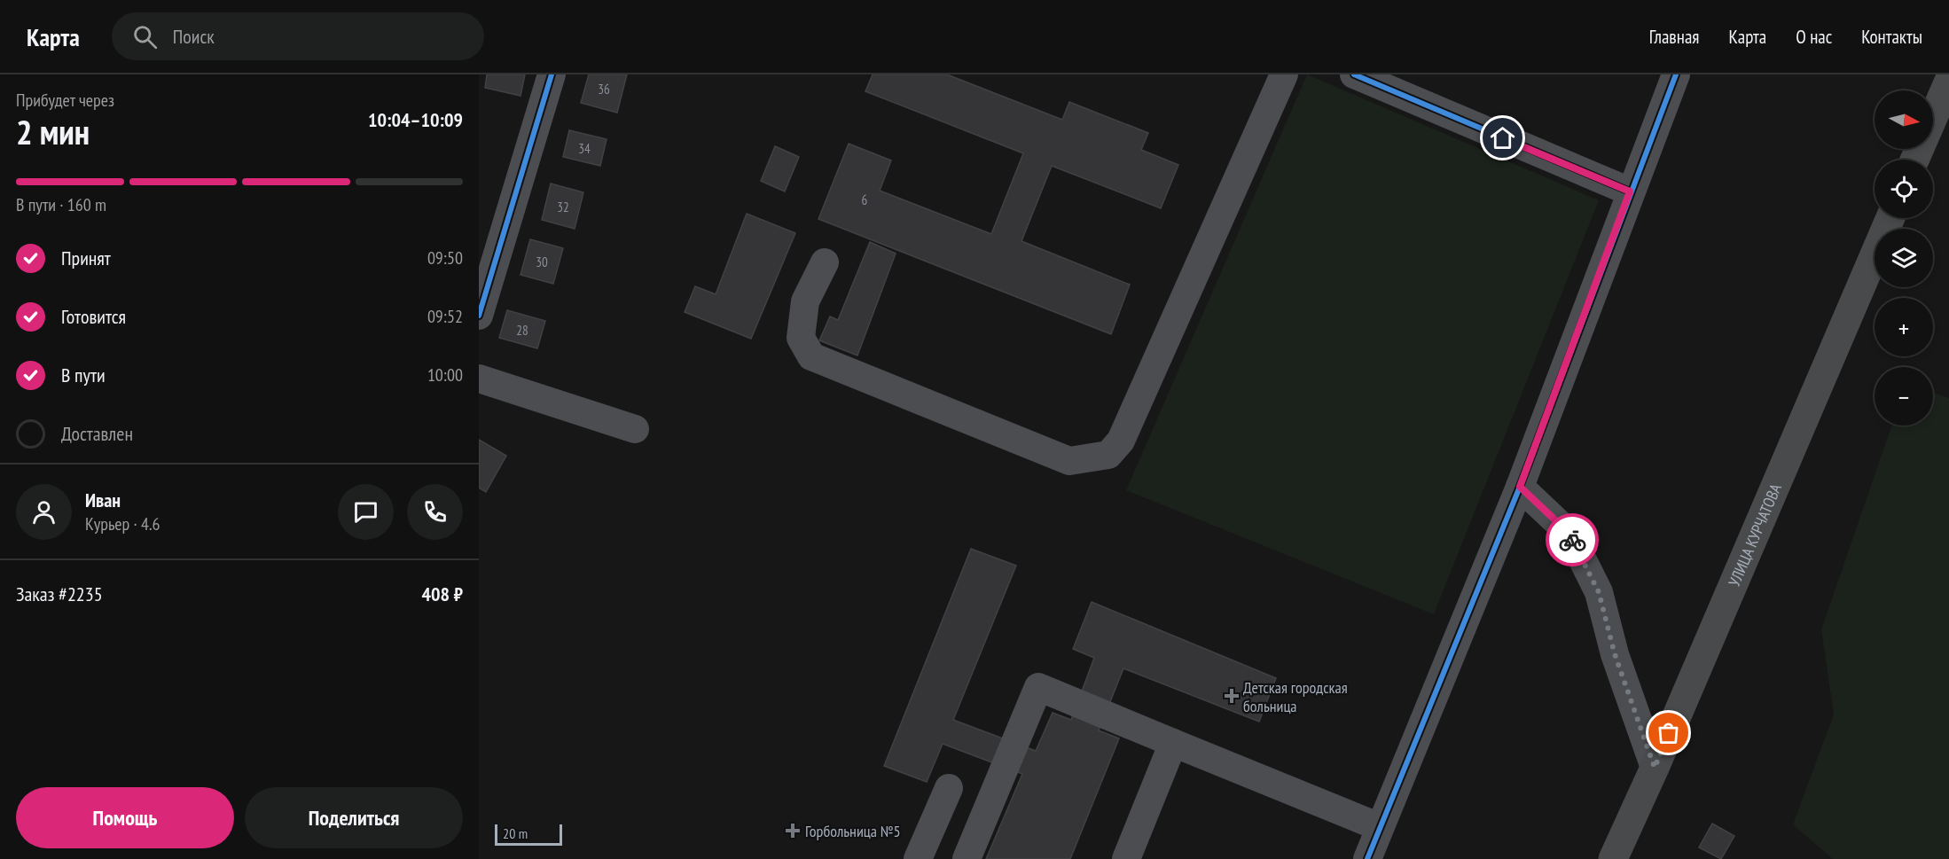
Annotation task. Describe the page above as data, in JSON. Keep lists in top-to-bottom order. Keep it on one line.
{"streets":{"main road":["УЛИЦА КУРЧАТОВА"]},"places":{"health":["Детская городская больница","Горбольница №5"]},"house_numbers":["36","34","6","32","30","28"],"scale_bar":"20 m","north":"right","page":{"header":"Карта","search":"Поиск","nav":["Главная","Карта","О нас","Контакты"],"heading":["2 мин","Прибудет через","10:04–10:09"],"panel":["Иван","Курьер · 4.6","Заказ #2235","408 ₽"],"map_buttons":["+","−"],"bar":"В пути · 160 m","list":[["Принят","09:50"],["Готовится","09:52"],["В пути","10:00"],"Доставлен"],"buttons":["Помощь","Поделиться"],"scale":"20 m"}}
